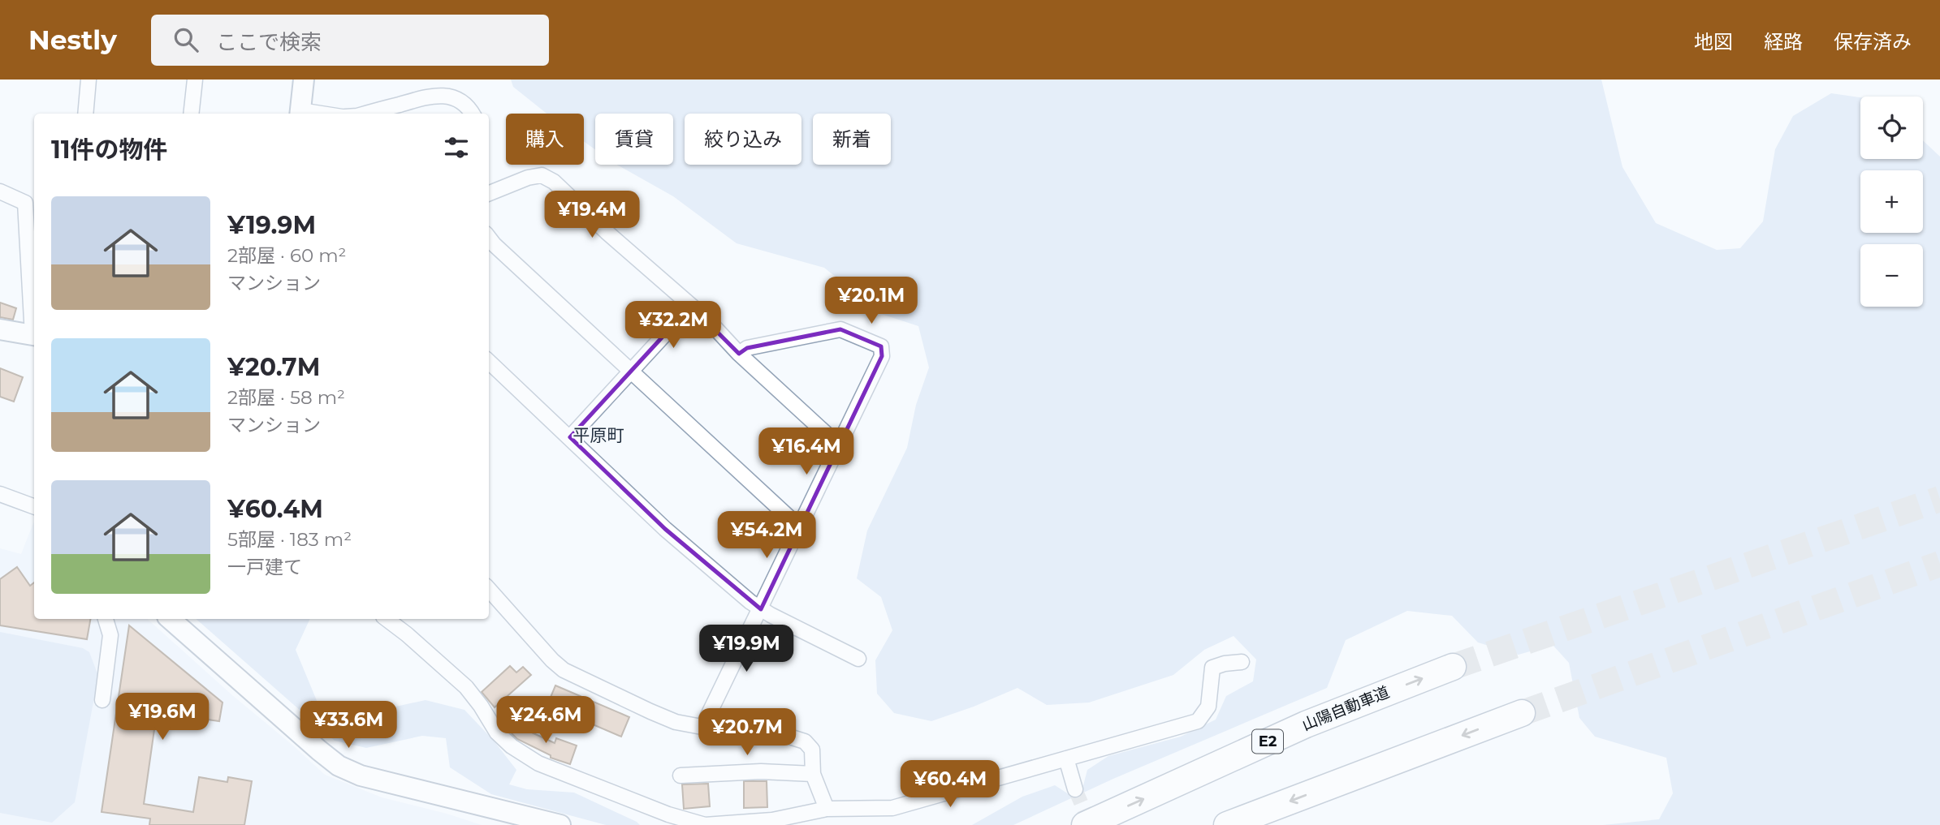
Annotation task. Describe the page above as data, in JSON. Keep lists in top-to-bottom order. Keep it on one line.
{"streets":{"highway":["山陽自動車道","E2"]},"districts":["平原町"],"page":{"header":"Nestly","search":"ここで検索","nav":["地図","経路","保存済み"],"map_buttons":["+","−"],"chip":["購入","賃貸","絞り込み","新着"],"heading":"11件の物件","list":[{"name":"¥19.9M","note":"2部屋 · 60 m² · マンション"},{"name":"¥20.7M","note":"2部屋 · 58 m² · マンション"},{"name":"¥60.4M","note":"5部屋 · 183 m² · 一戸建て"}],"price":["¥19.4M","¥20.1M","¥32.2M","¥16.4M","¥54.2M","¥19.9M","¥19.6M","¥24.6M","¥33.6M","¥20.7M","¥60.4M"]}}
